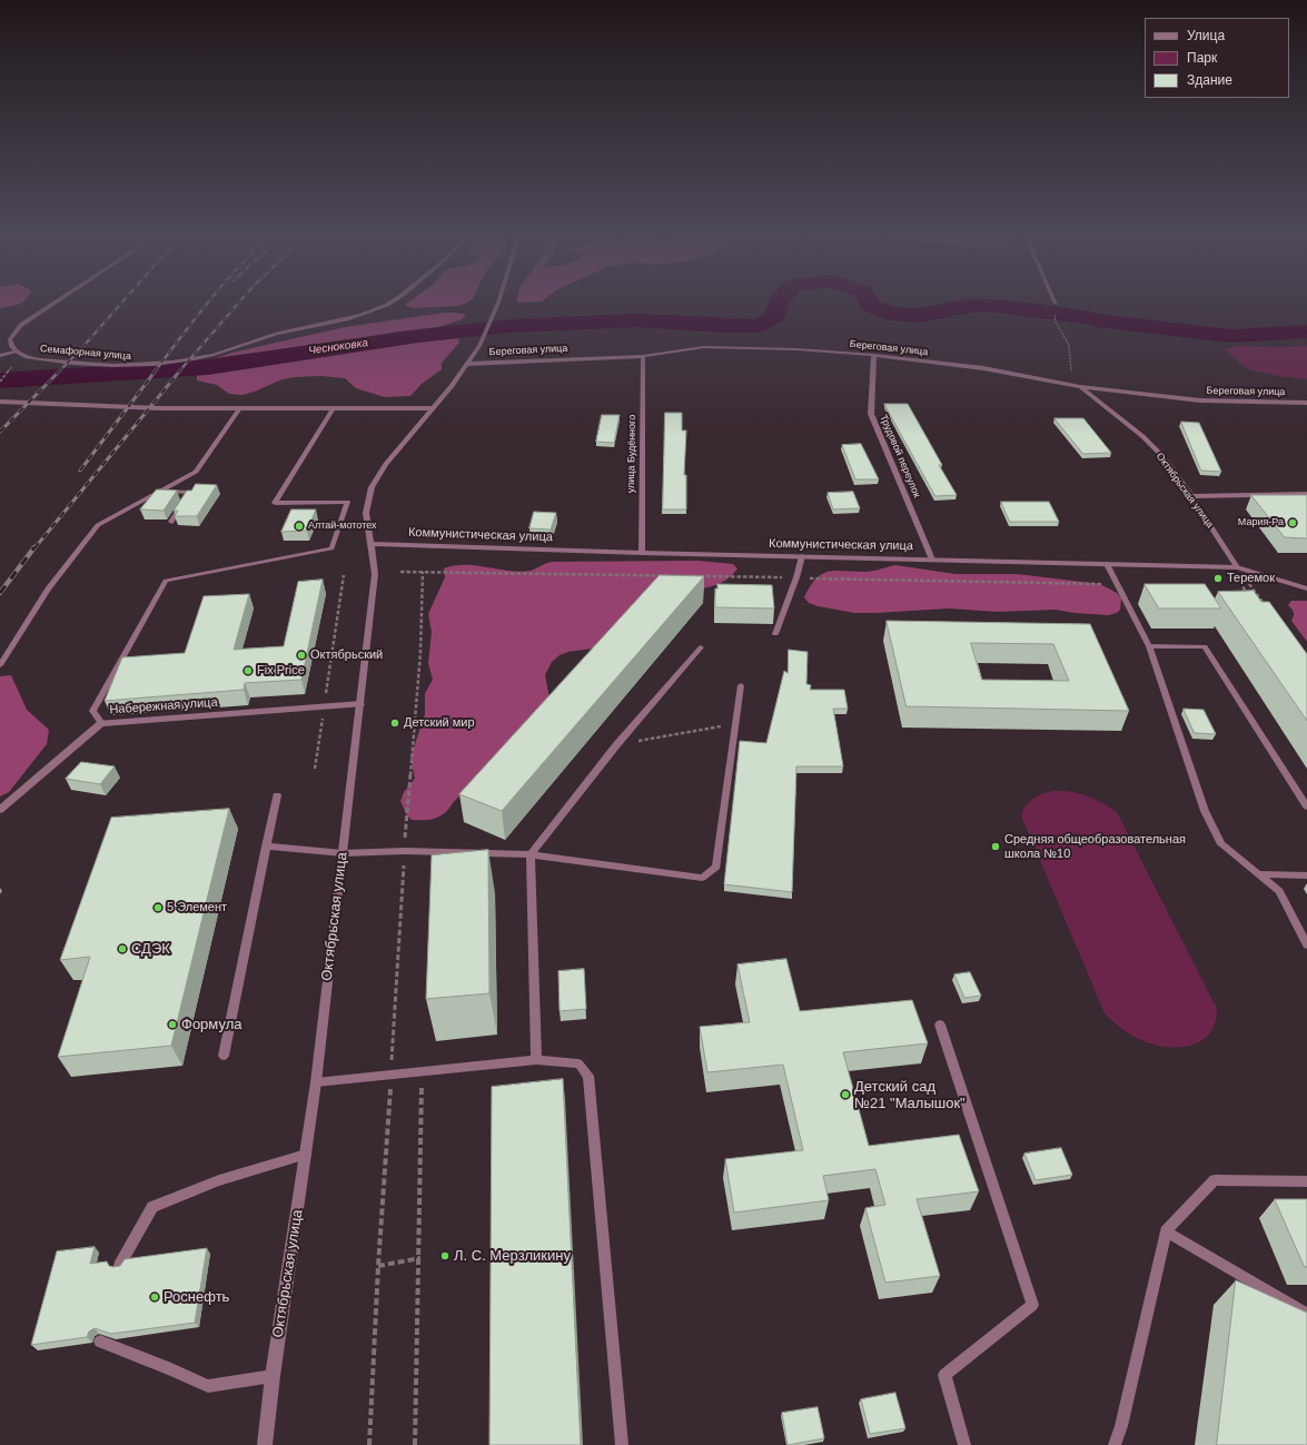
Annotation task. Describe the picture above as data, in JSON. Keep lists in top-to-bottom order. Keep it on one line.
{"streets":{"street":["Береговая улица","Семафорная улица","улица Будённого","Трудовой переулок","Октябрьская улица","Коммунистическая улица","Набережная улица"]},"crossings":[["Береговая улица","улица Будённого"],["Береговая улица","Трудовой переулок"],["Береговая улица","Октябрьская улица"],["улица Будённого","Коммунистическая улица"],["Трудовой переулок","Коммунистическая улица"],["Октябрьская улица","Коммунистическая улица"],["Октябрьская улица","Набережная улица"]],"water":["Чесноковка"],"places":["Мария-Ра","Алтай-мототех","Теремок","Октябрьский","Fix Price","Детский мир","Средняя общеобразовательная школа №10","5 Элемент","СДЭК","Формула","Детский сад №21 \"Малышок\"","Л. С. Мерзликину","Роснефть"],"legend":["Улица","Парк","Здание"]}
